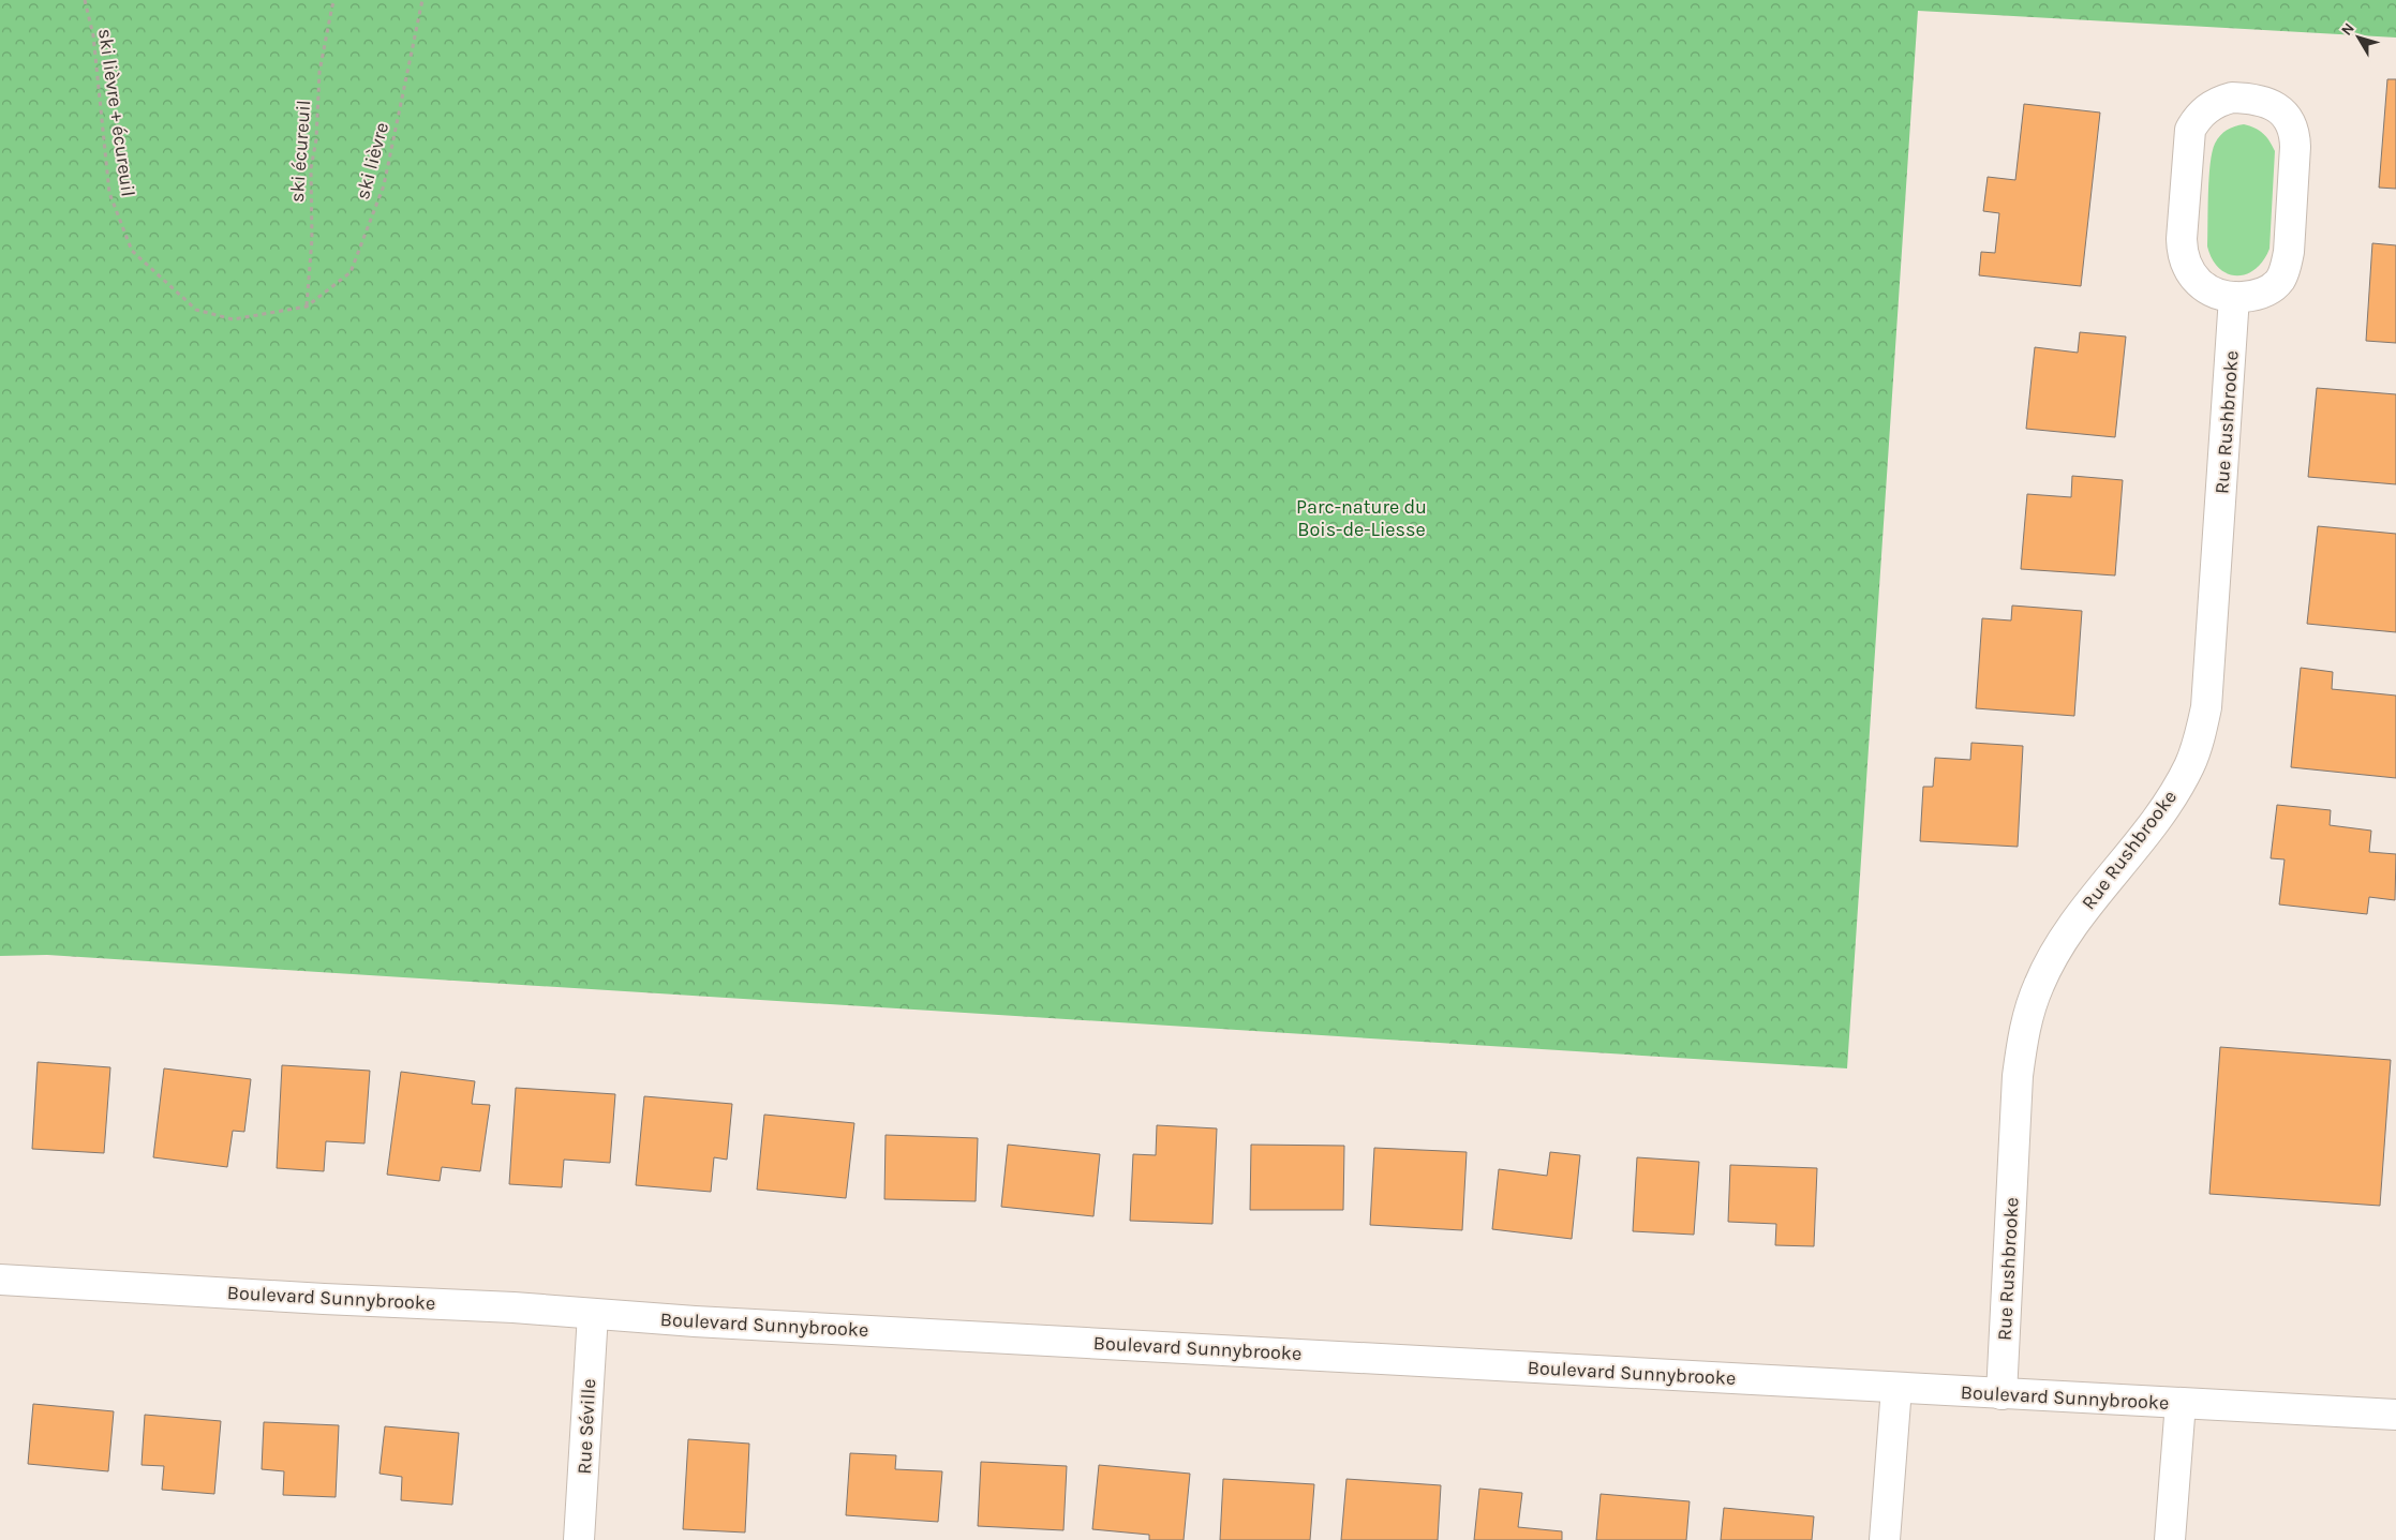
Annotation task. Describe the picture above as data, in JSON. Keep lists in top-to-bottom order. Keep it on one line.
{"streets":{"street":["Rue Rushbrooke","Boulevard Sunnybrooke","Rue Séville"],"path":["ski lièvre + écureuil","ski écureuil","ski lièvre"]},"crossings":[["ski lièvre + écureuil","ski écureuil"],["ski lièvre + écureuil","ski lièvre"],["ski écureuil","ski lièvre"],["Rue Rushbrooke","Boulevard Sunnybrooke"],["Boulevard Sunnybrooke","Rue Séville"]],"parks":["Parc-nature du Bois-de-Liesse"],"north":"top left"}
